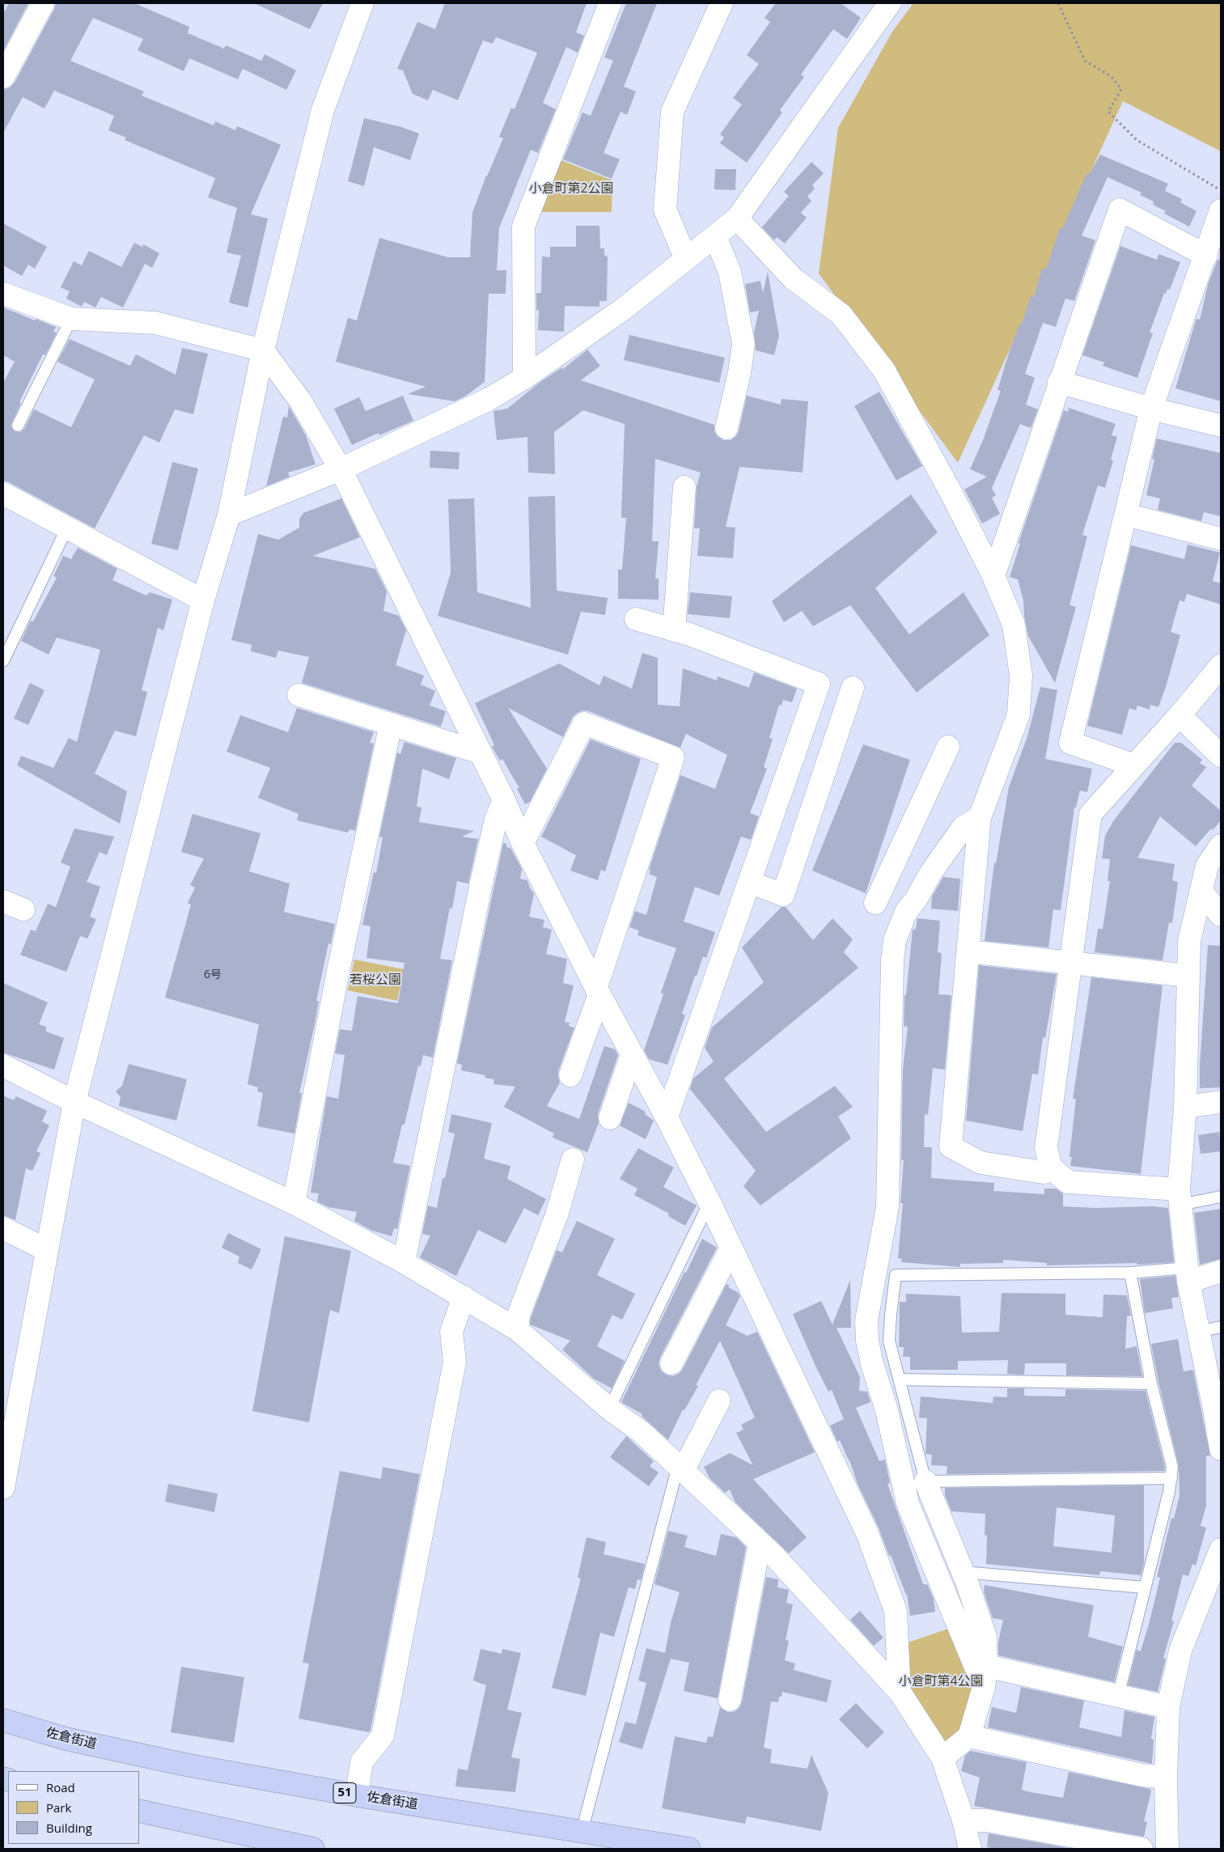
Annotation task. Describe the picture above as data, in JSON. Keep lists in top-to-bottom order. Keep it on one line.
{"streets":{"highway":["佐倉街道","51"]},"parks":["小倉町第2公園","若桜公園","小倉町第4公園"],"house_numbers":["6号"],"legend":["Road","Park","Building"]}
